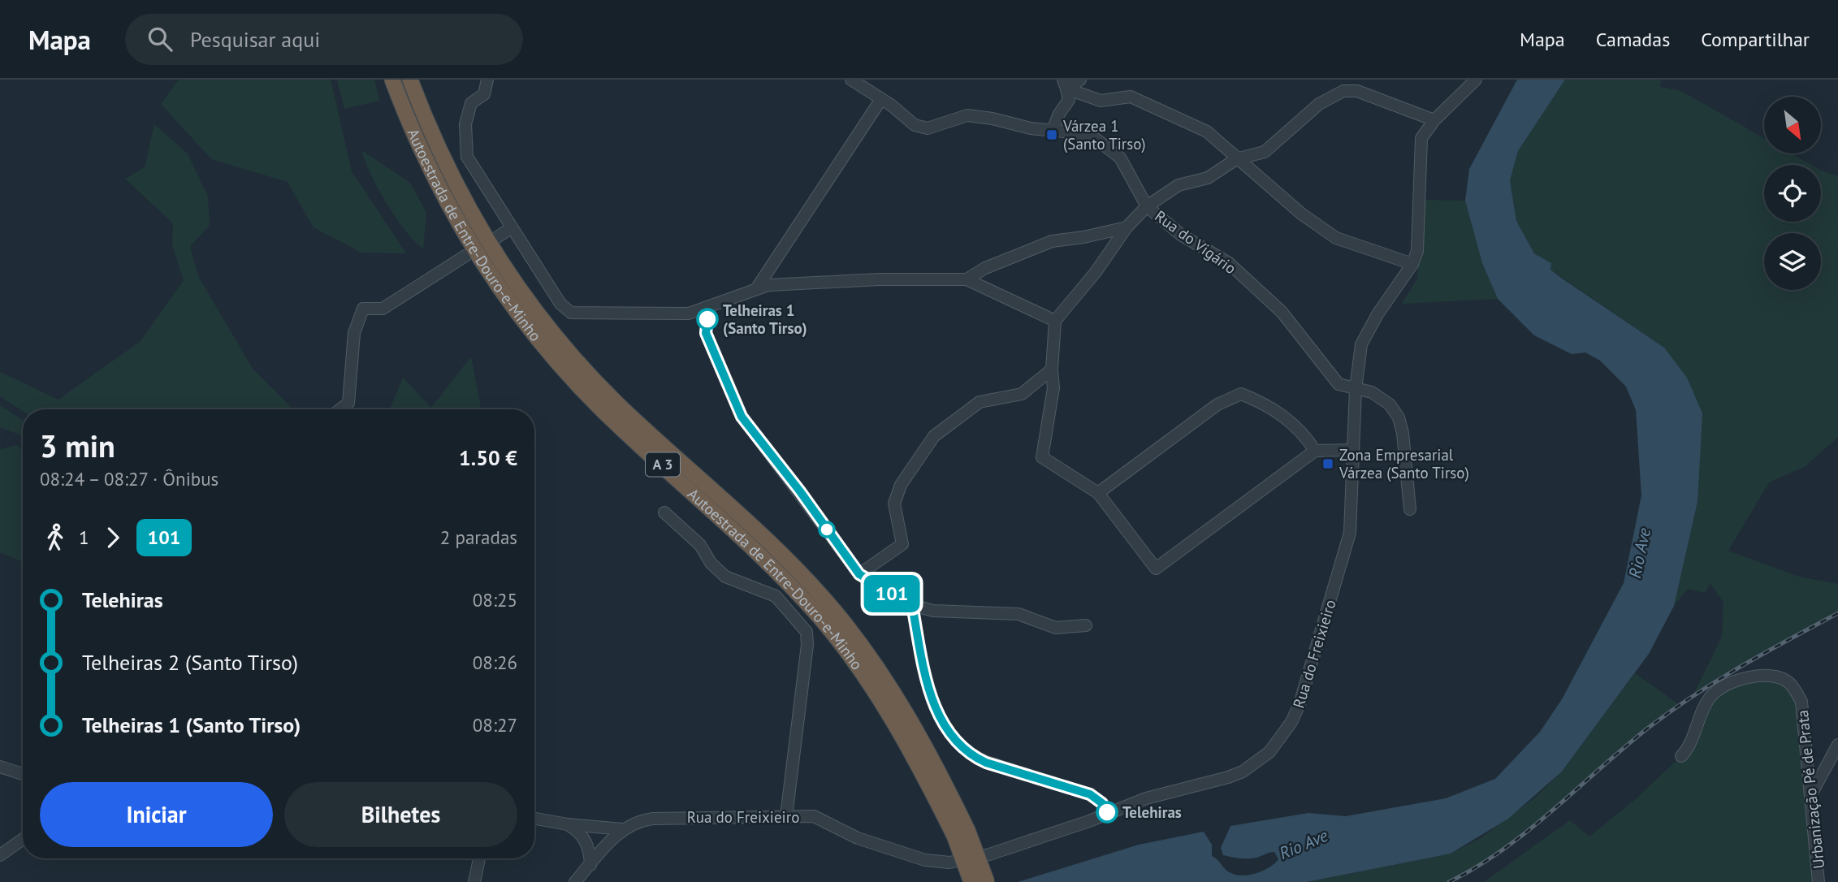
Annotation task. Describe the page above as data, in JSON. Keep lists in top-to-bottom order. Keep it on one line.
{"streets":{"highway":["Autoestrada de Entre-Douro-e-Minho","A 3"],"street":["Rua do Vigário","Rua do Freixieiro","Urbanização Pé de Prata"]},"crossings":[["Rua do Vigário","Rua do Freixieiro"]],"water":["Rio Ave"],"places":{"transit":["Várzea 1 (Santo Tirso)","Zona Empresarial Várzea (Santo Tirso)"],"other":["Telheiras 1 (Santo Tirso)","Telehiras"]},"lines":["bus line 101"],"north":"bottom right","page":{"header":"Mapa","search":"Pesquisar aqui","nav":["Mapa","Camadas","Compartilhar"],"on_map":"101","heading":["3 min","08:24 – 08:27 · Ônibus","1.50 €"],"legs":["1","101","2 paradas"],"list":[{"name":"Telehiras","value":"08:25"},{"name":"Telheiras 2 (Santo Tirso)","value":"08:26"},{"name":"Telheiras 1 (Santo Tirso)","value":"08:27"}],"buttons":["Iniciar","Bilhetes"]}}
